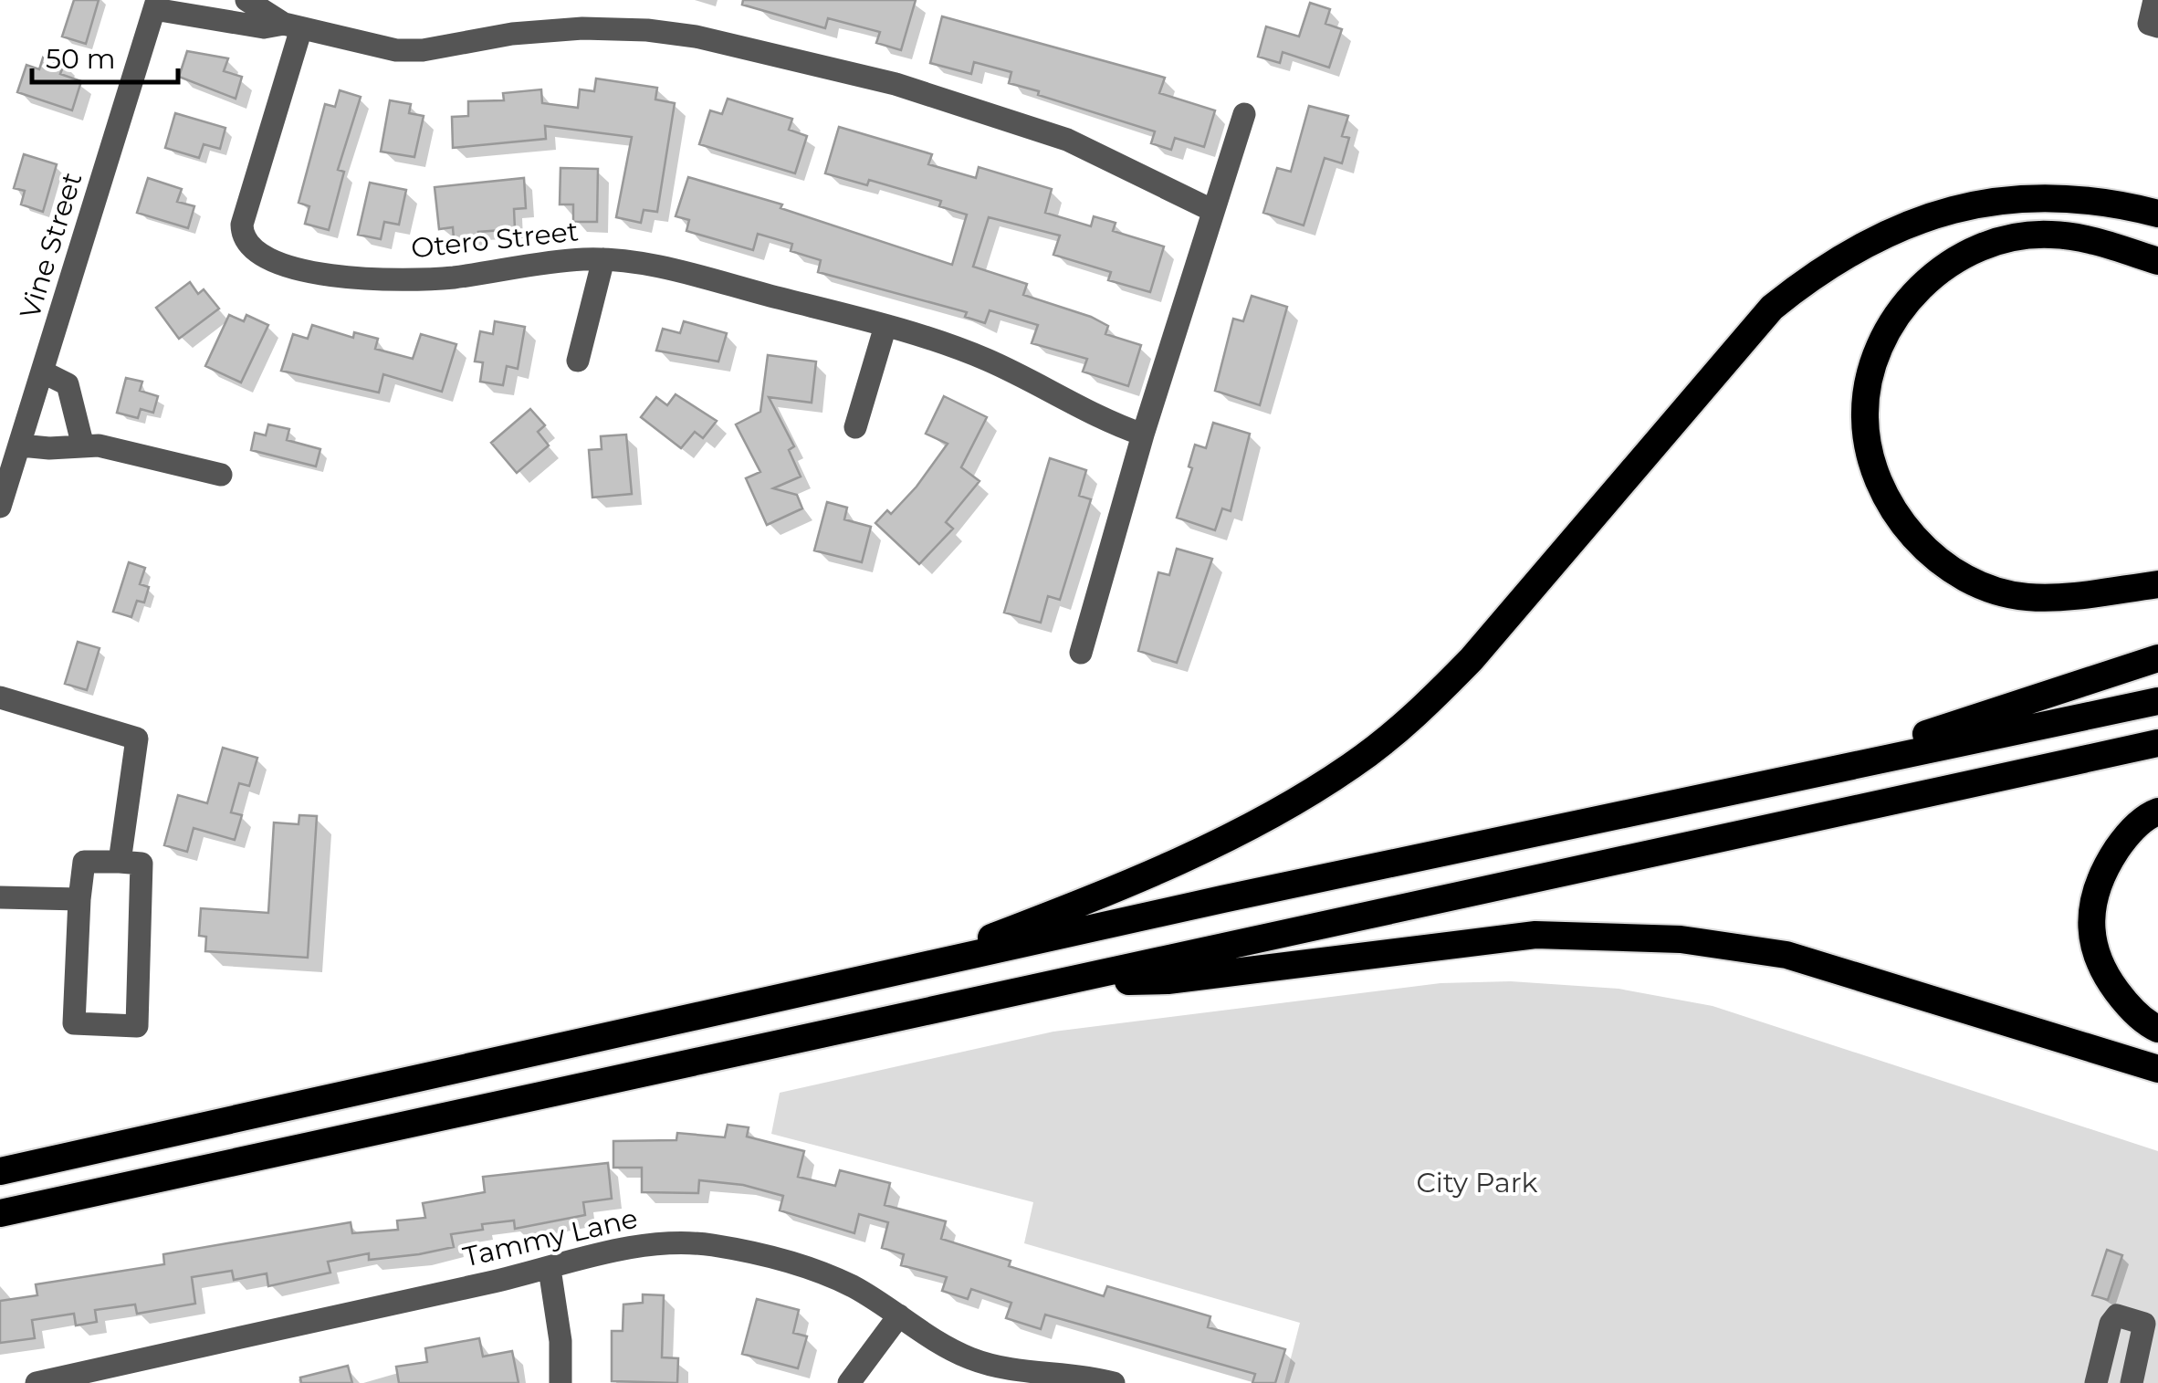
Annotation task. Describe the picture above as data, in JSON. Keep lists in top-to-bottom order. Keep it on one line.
{"streets":{"street":["Otero Street","Vine Street","Tammy Lane"]},"parks":["City Park"],"scale_bar":"50 m"}
